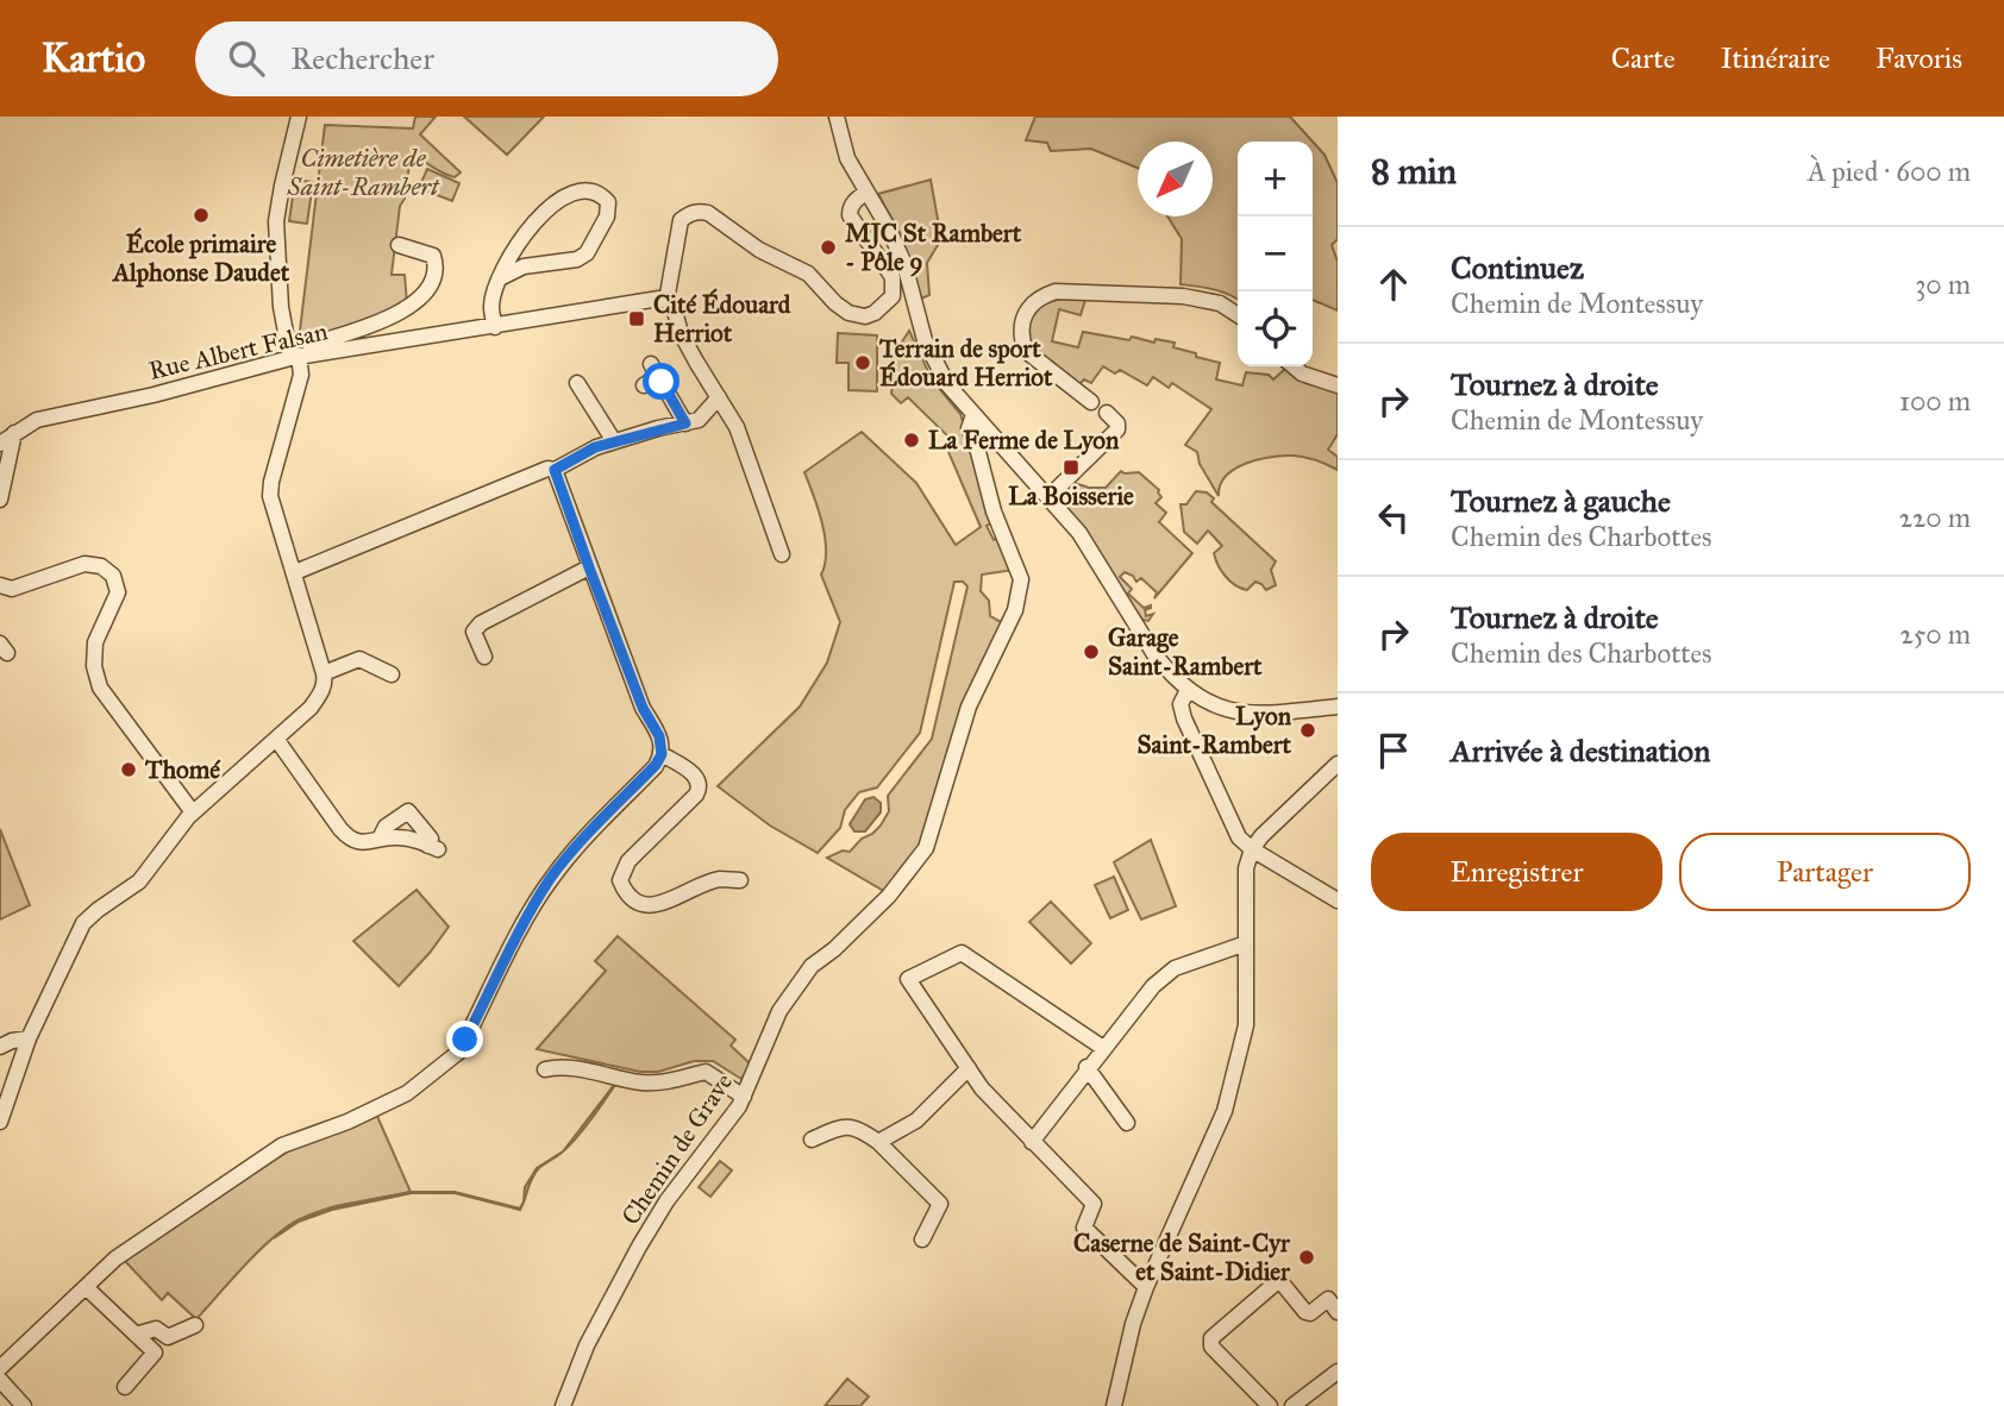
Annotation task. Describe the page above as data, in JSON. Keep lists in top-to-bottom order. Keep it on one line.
{"streets":{"street":["Rue Albert Falsan","Chemin de Grave"]},"parks":["Cimetière de Saint-Rambert"],"places":{"other":["École primaire Alphonse Daudet","MJC St Rambert - Pôle 9","Terrain de sport Édouard Herriot","La Ferme de Lyon","Garage Saint-Rambert","Lyon Saint-Rambert","Thomé","Caserne de Saint-Cyr et Saint-Didier"],"transit":["Cité Édouard Herriot","La Boisserie"]},"north":"bottom left","page":{"header":"Kartio","search":"Rechercher","nav":["Carte","Itinéraire","Favoris"],"heading":["8 min","À pied · 600 m"],"map_buttons":["+","−"],"list":[["Continuez","Chemin de Montessuy","30 m"],["Tournez à droite","Chemin de Montessuy","100 m"],["Tournez à gauche","Chemin des Charbottes","220 m"],["Tournez à droite","Chemin des Charbottes","250 m"],"Arrivée à destination"],"buttons":["Enregistrer","Partager"]}}
